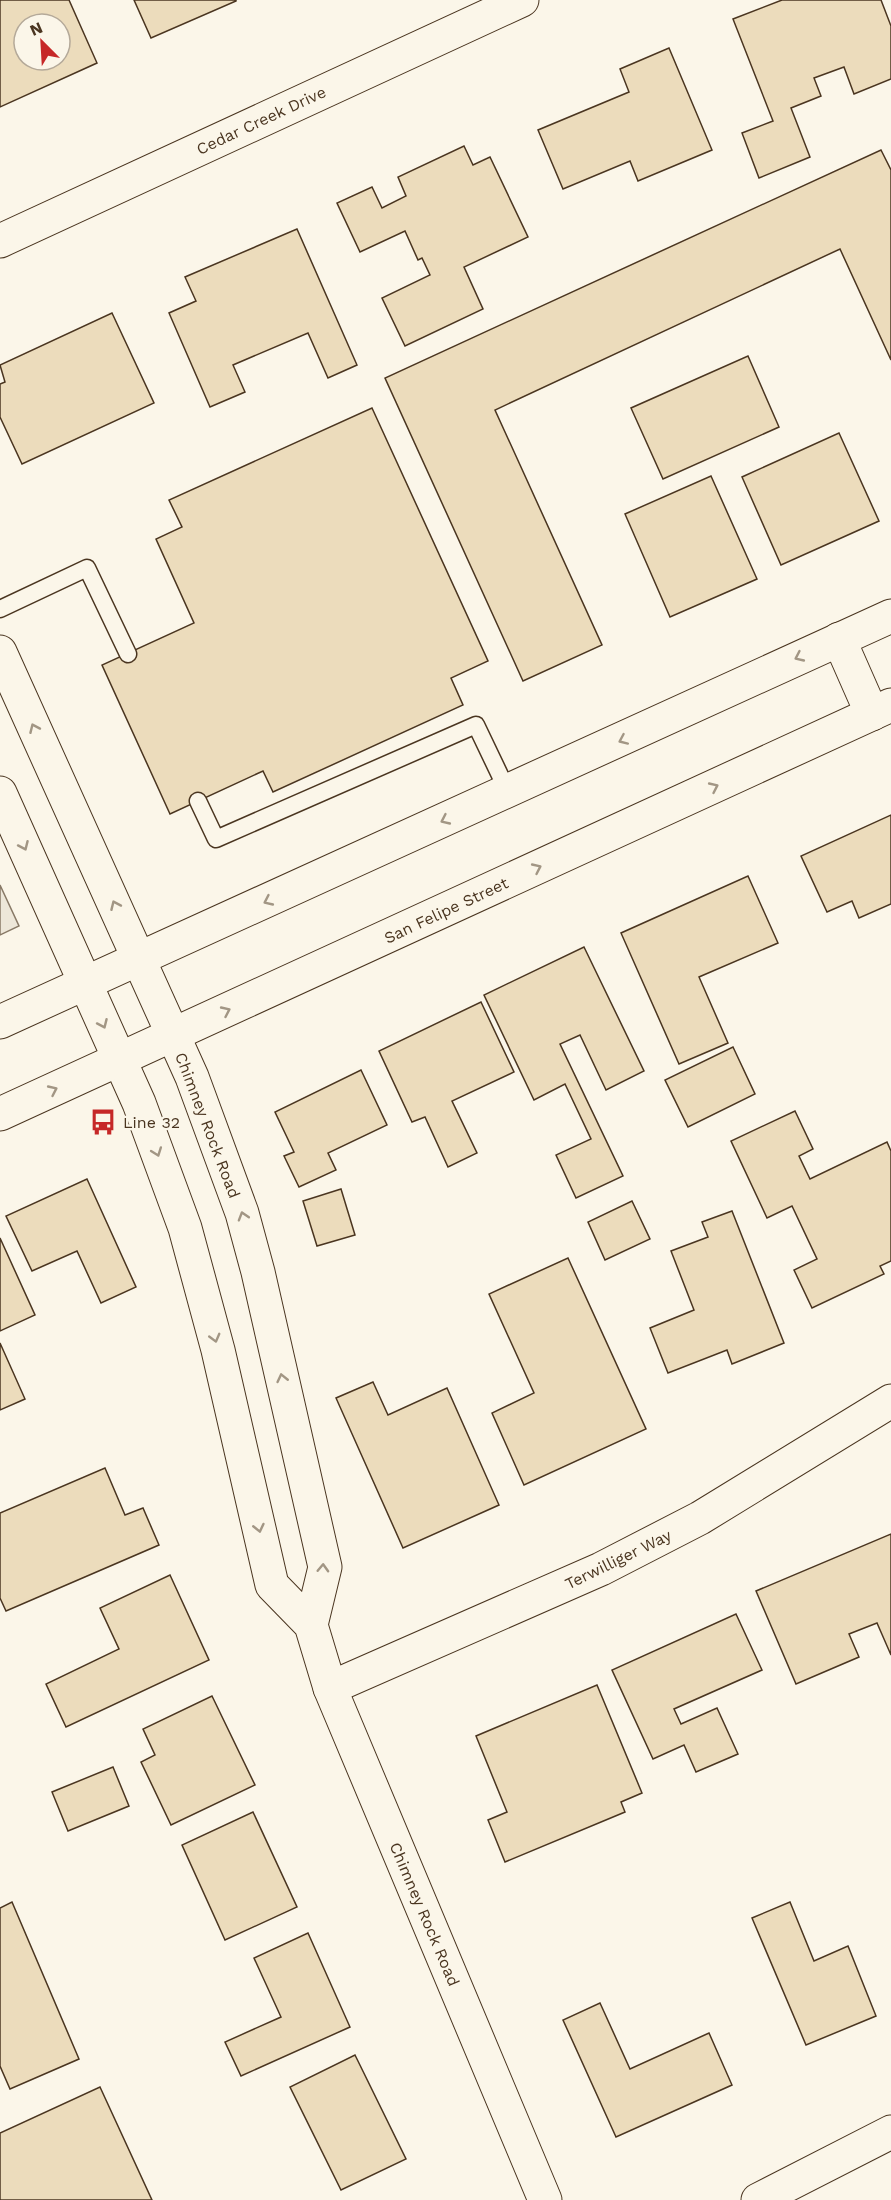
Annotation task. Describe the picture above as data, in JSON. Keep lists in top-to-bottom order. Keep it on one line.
{"streets":{"main road":["Cedar Creek Drive","San Felipe Street","Chimney Rock Road","Terwilliger Way"]},"crossings":[["San Felipe Street","Chimney Rock Road"],["Chimney Rock Road","Terwilliger Way"]],"places":{"bus stop":["Line 32"]},"north":"top left"}
